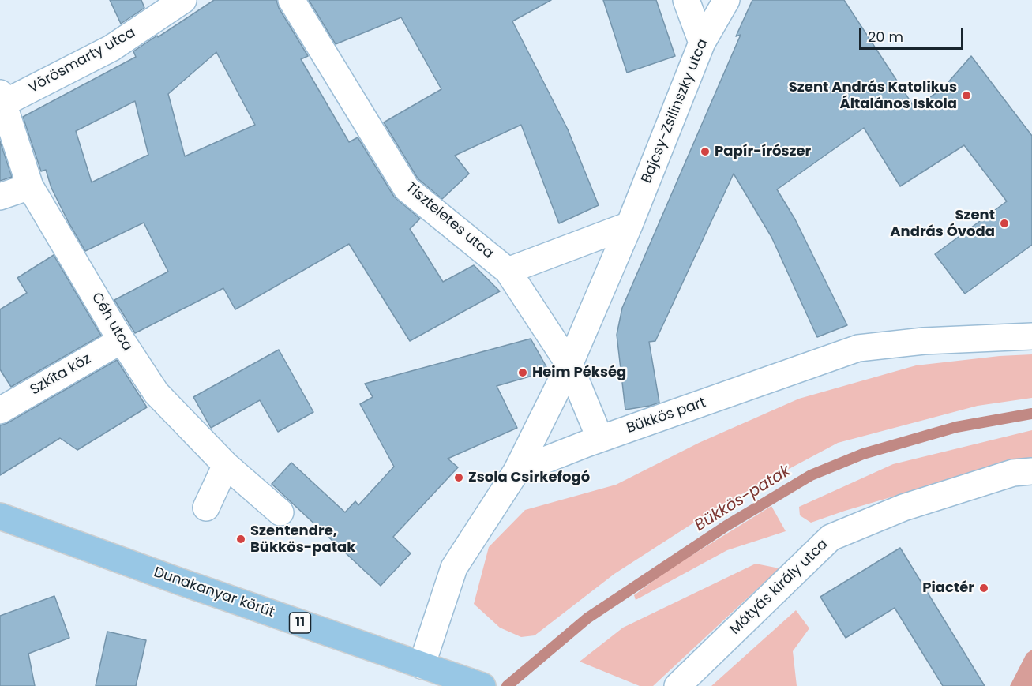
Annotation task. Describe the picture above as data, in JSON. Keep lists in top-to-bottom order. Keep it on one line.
{"streets":{"main road":["Dunakanyar körút","11"],"street":["Vörösmarty utca","Bajcsy-Zsilinszky utca","Tiszteletes utca","Céh utca","Szkíta köz","Bükkös part","Mátyás király utca"]},"crossings":[["Vörösmarty utca","Céh utca"],["Bajcsy-Zsilinszky utca","Tiszteletes utca"],["Bajcsy-Zsilinszky utca","Bükkös part"],["Tiszteletes utca","Bükkös part"],["Céh utca","Szkíta köz"]],"water":["Bükkös-patak"],"places":["Szent András Katolikus Általános Iskola","Papír-írószer","Szent András Óvoda","Heim Pékség","Zsola Csirkefogó","Szentendre, Bükkös-patak","Piactér"],"scale_bar":"20 m"}
